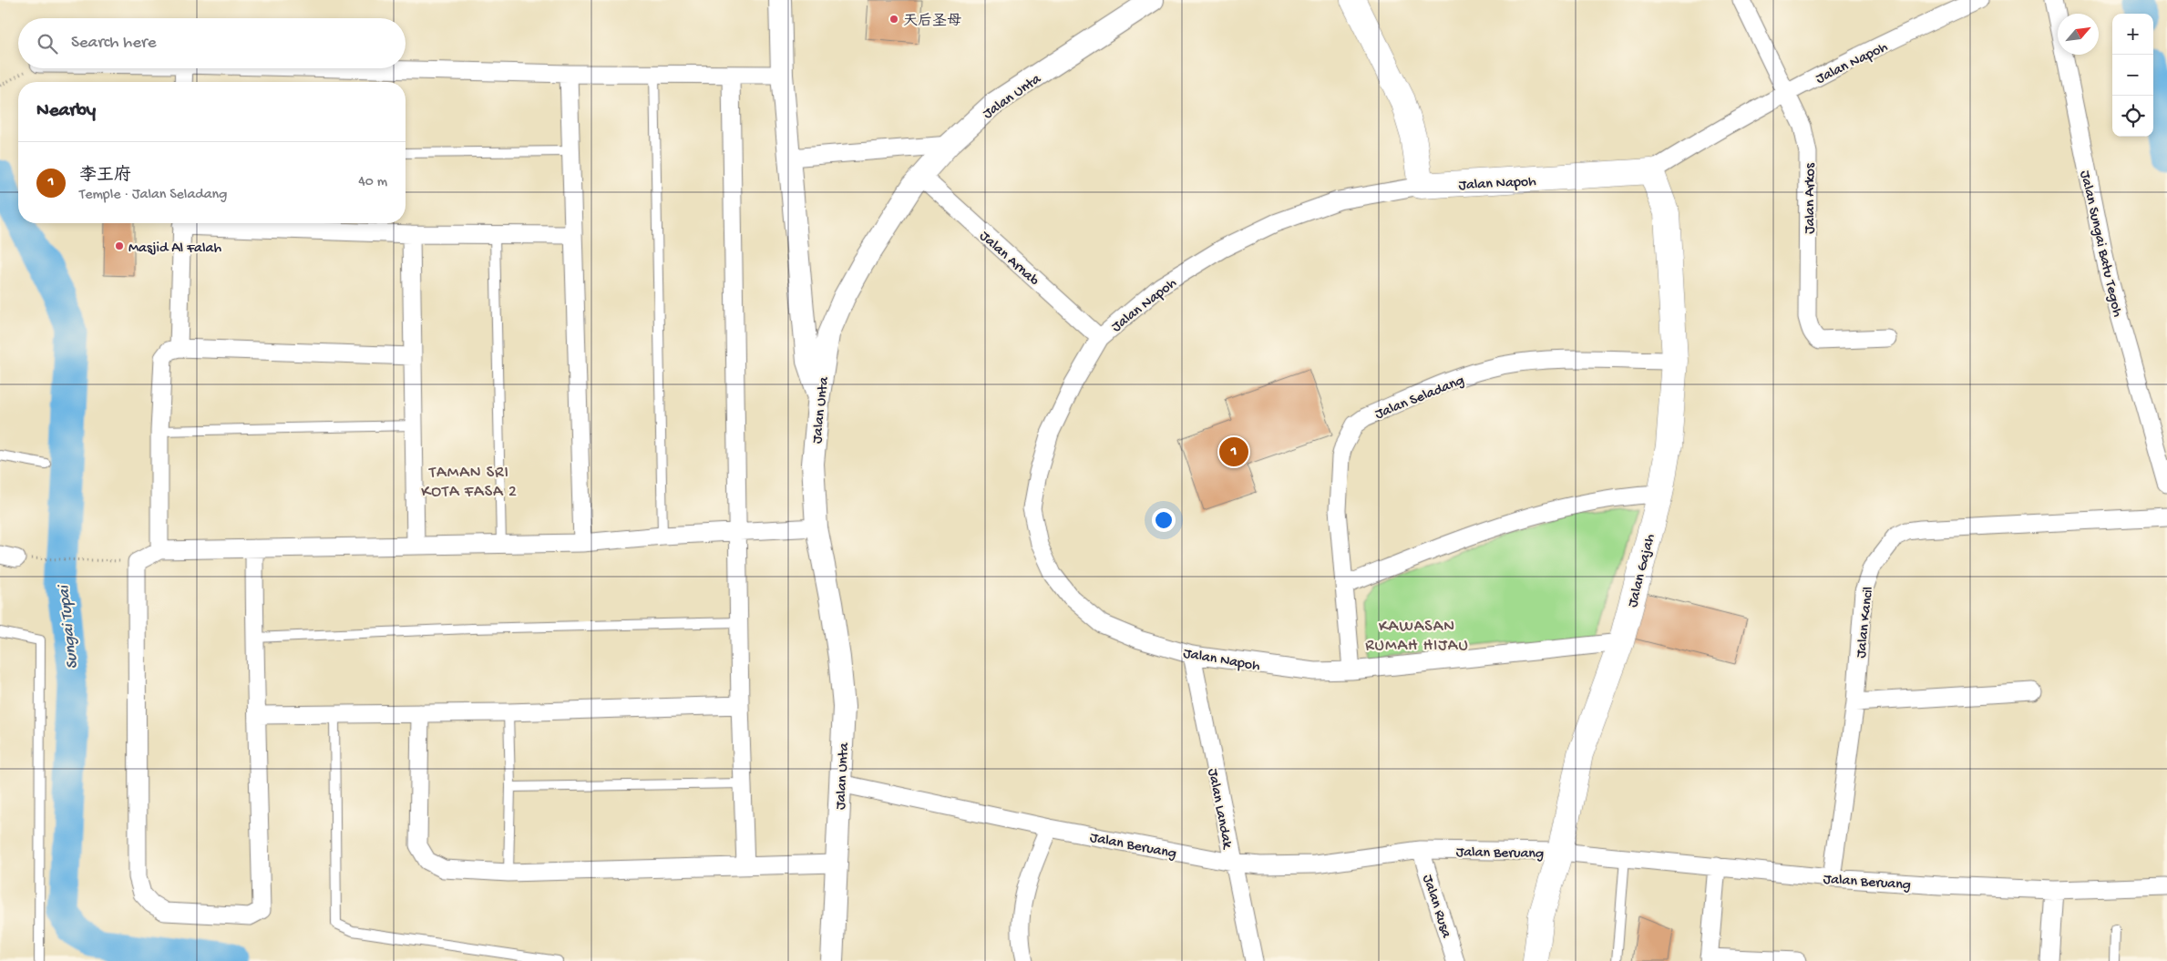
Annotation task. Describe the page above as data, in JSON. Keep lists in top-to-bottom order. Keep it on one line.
{"streets":{"main road":["Jalan Napoh","Jalan Gajah"],"street":["Jalan Unta","Jalan Arkos","Jalan Sungai Batu Tegoh","Jalan Arnab","Jalan Seladang","Jalan Kancil","Jalan Landak","Jalan Beruang","Jalan Rusa"]},"crossings":[["Jalan Napoh","Jalan Arkos"],["Jalan Napoh","Jalan Arnab"],["Jalan Napoh","Jalan Seladang"],["Jalan Napoh","Jalan Gajah"],["Jalan Napoh","Jalan Landak"],["Jalan Unta","Jalan Arnab"],["Jalan Unta","Jalan Beruang"],["Jalan Seladang","Jalan Gajah"],["Jalan Gajah","Jalan Beruang"],["Jalan Kancil","Jalan Beruang"],["Jalan Landak","Jalan Beruang"],["Jalan Beruang","Jalan Rusa"]],"districts":["TAMAN SRI KOTA FASA 2","KAWASAN RUMAH HIJAU"],"water":["Sungai Tupai"],"places":["天后圣母","Masjid Al Falah"],"north":"top right","page":{"map_buttons":["+","−"],"search":"Search here","heading":"Nearby","list":[{"mark":"1","name":"李王府","note":"Temple · Jalan Seladang","value":"40 m"}],"pins":"1"}}
